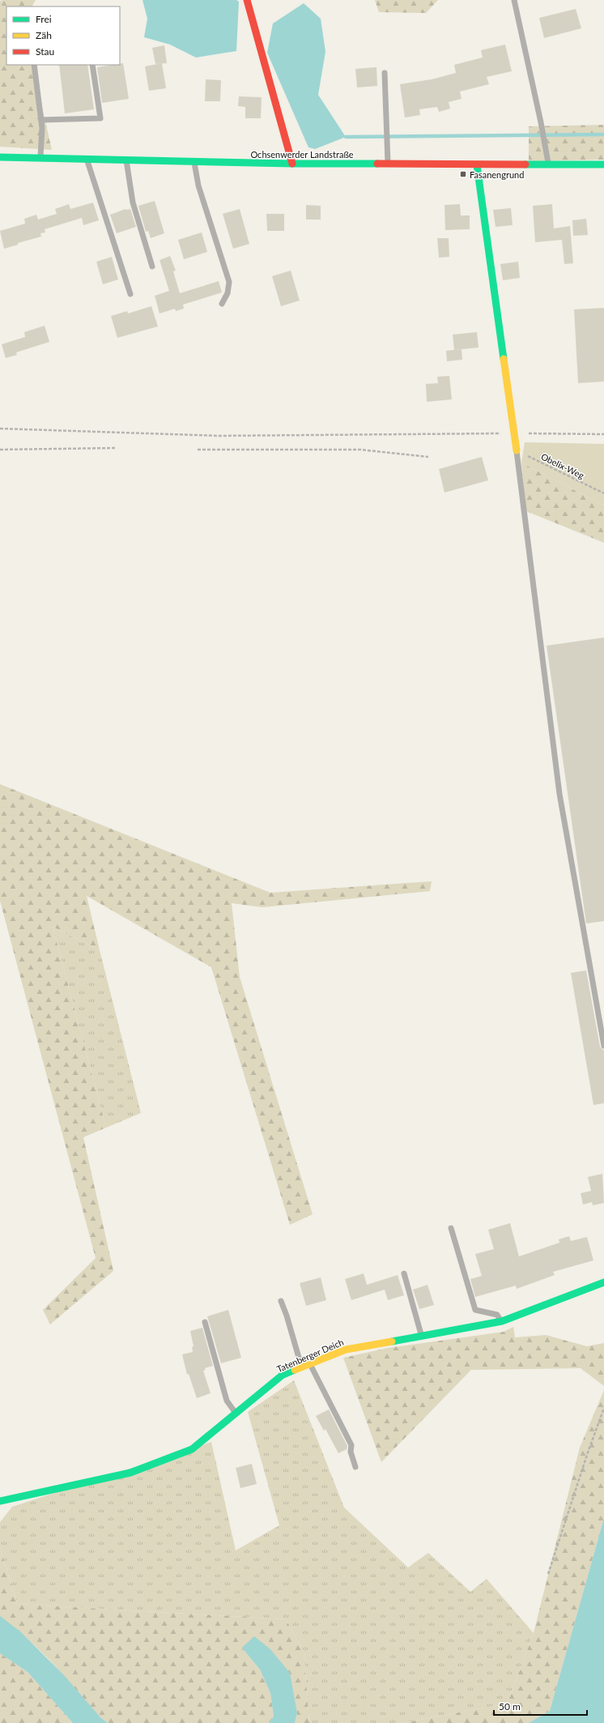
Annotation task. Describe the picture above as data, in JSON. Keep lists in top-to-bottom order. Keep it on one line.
{"streets":{"street":["Ochsenwerder Landstraße","Tatenberger Deich"],"path":["Obelix-Weg"]},"places":{"transit":["Fasanengrund"]},"legend":["Frei","Zäh","Stau"],"scale_bar":"50 m"}
